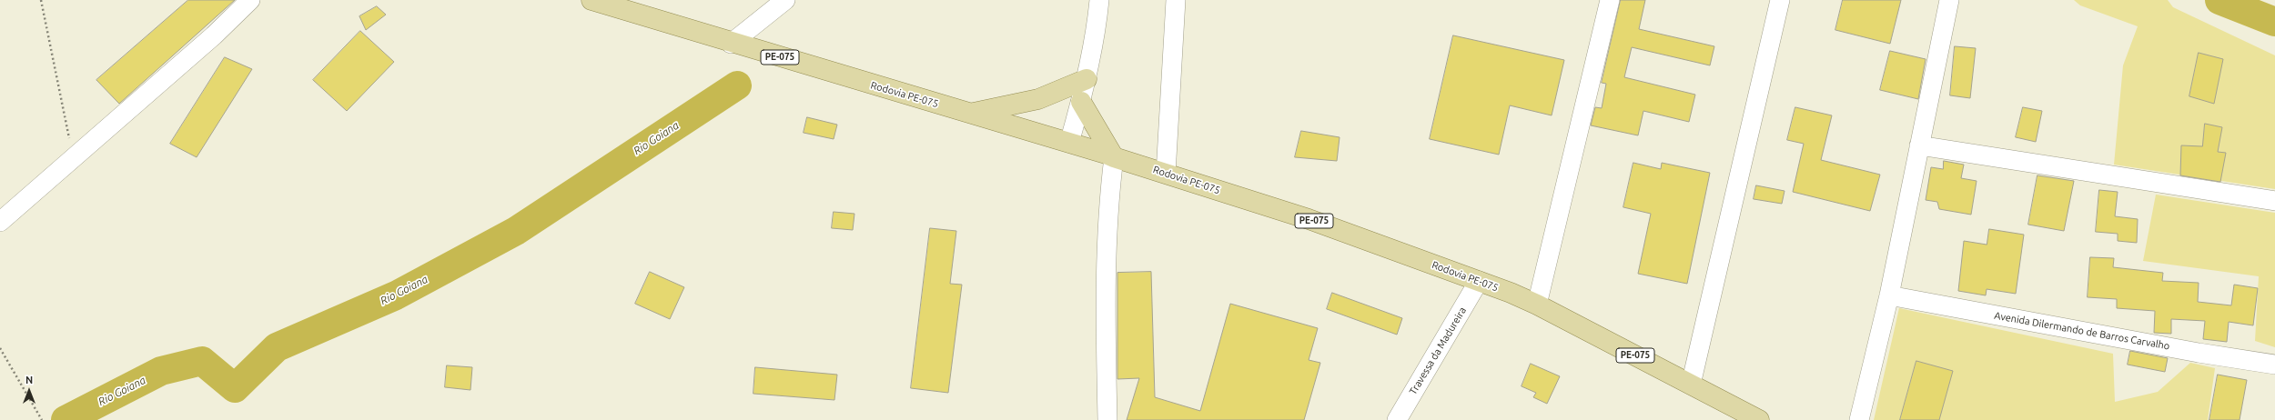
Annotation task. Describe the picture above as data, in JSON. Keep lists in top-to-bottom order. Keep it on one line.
{"streets":{"main road":["PE-075","Rodovia PE-075"],"street":["Avenida Dilermando de Barros Carvalho","Travessa da Madureira"]},"crossings":[["Rodovia PE-075","Travessa da Madureira"]],"water":["Rio Goiana"],"north":"top"}
